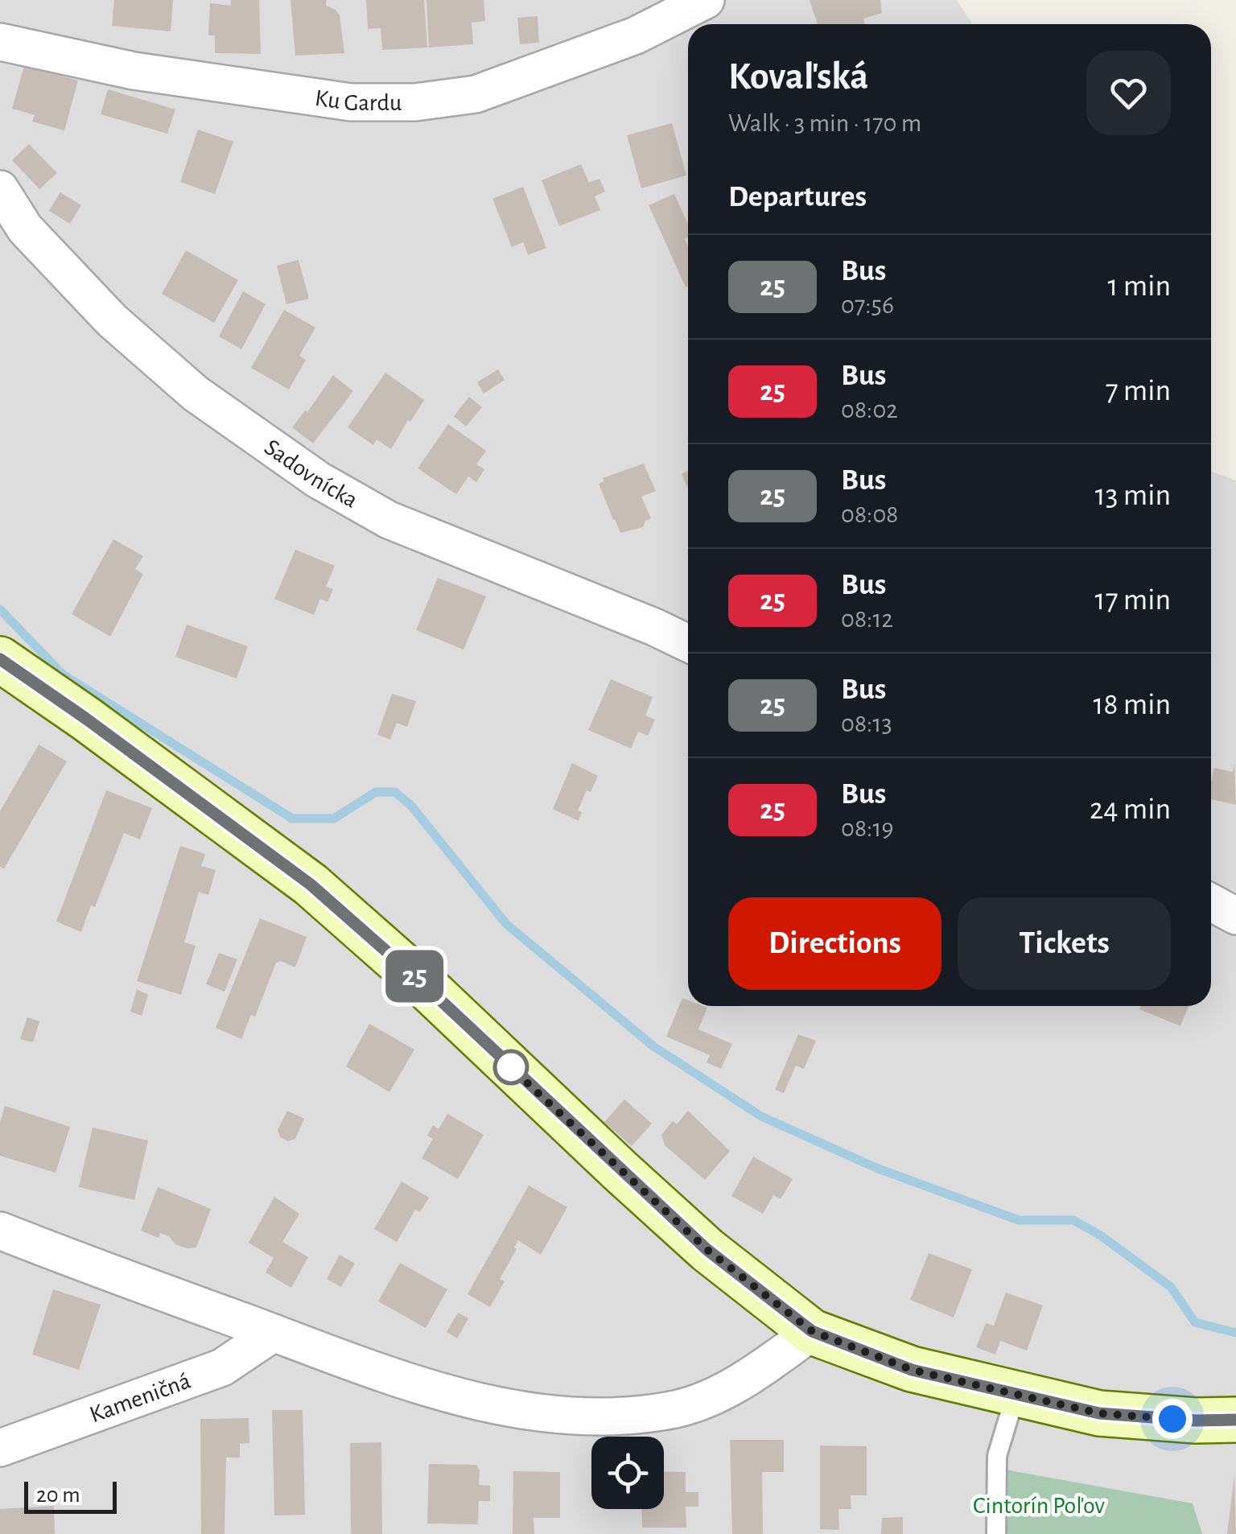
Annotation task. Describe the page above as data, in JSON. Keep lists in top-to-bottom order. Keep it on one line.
{"streets":{"street":["Ku Gardu","Sadovnícka","Kameničná"]},"parks":["Cintorín Poľov"],"lines":["bus line 25"],"scale_bar":"20 m","page":{"on_map":"25","heading":[["Kovaľská","Walk · 3 min · 170 m"],"Departures"],"list":[{"mark":"25","name":"Bus","note":"07:56","value":"1 min"},{"mark":"25","name":"Bus","note":"08:02","value":"7 min"},{"mark":"25","name":"Bus","note":"08:08","value":"13 min"},{"mark":"25","name":"Bus","note":"08:12","value":"17 min"},{"mark":"25","name":"Bus","note":"08:13","value":"18 min"},{"mark":"25","name":"Bus","note":"08:19","value":"24 min"}],"buttons":["Directions","Tickets"],"scale":"20 m"}}
